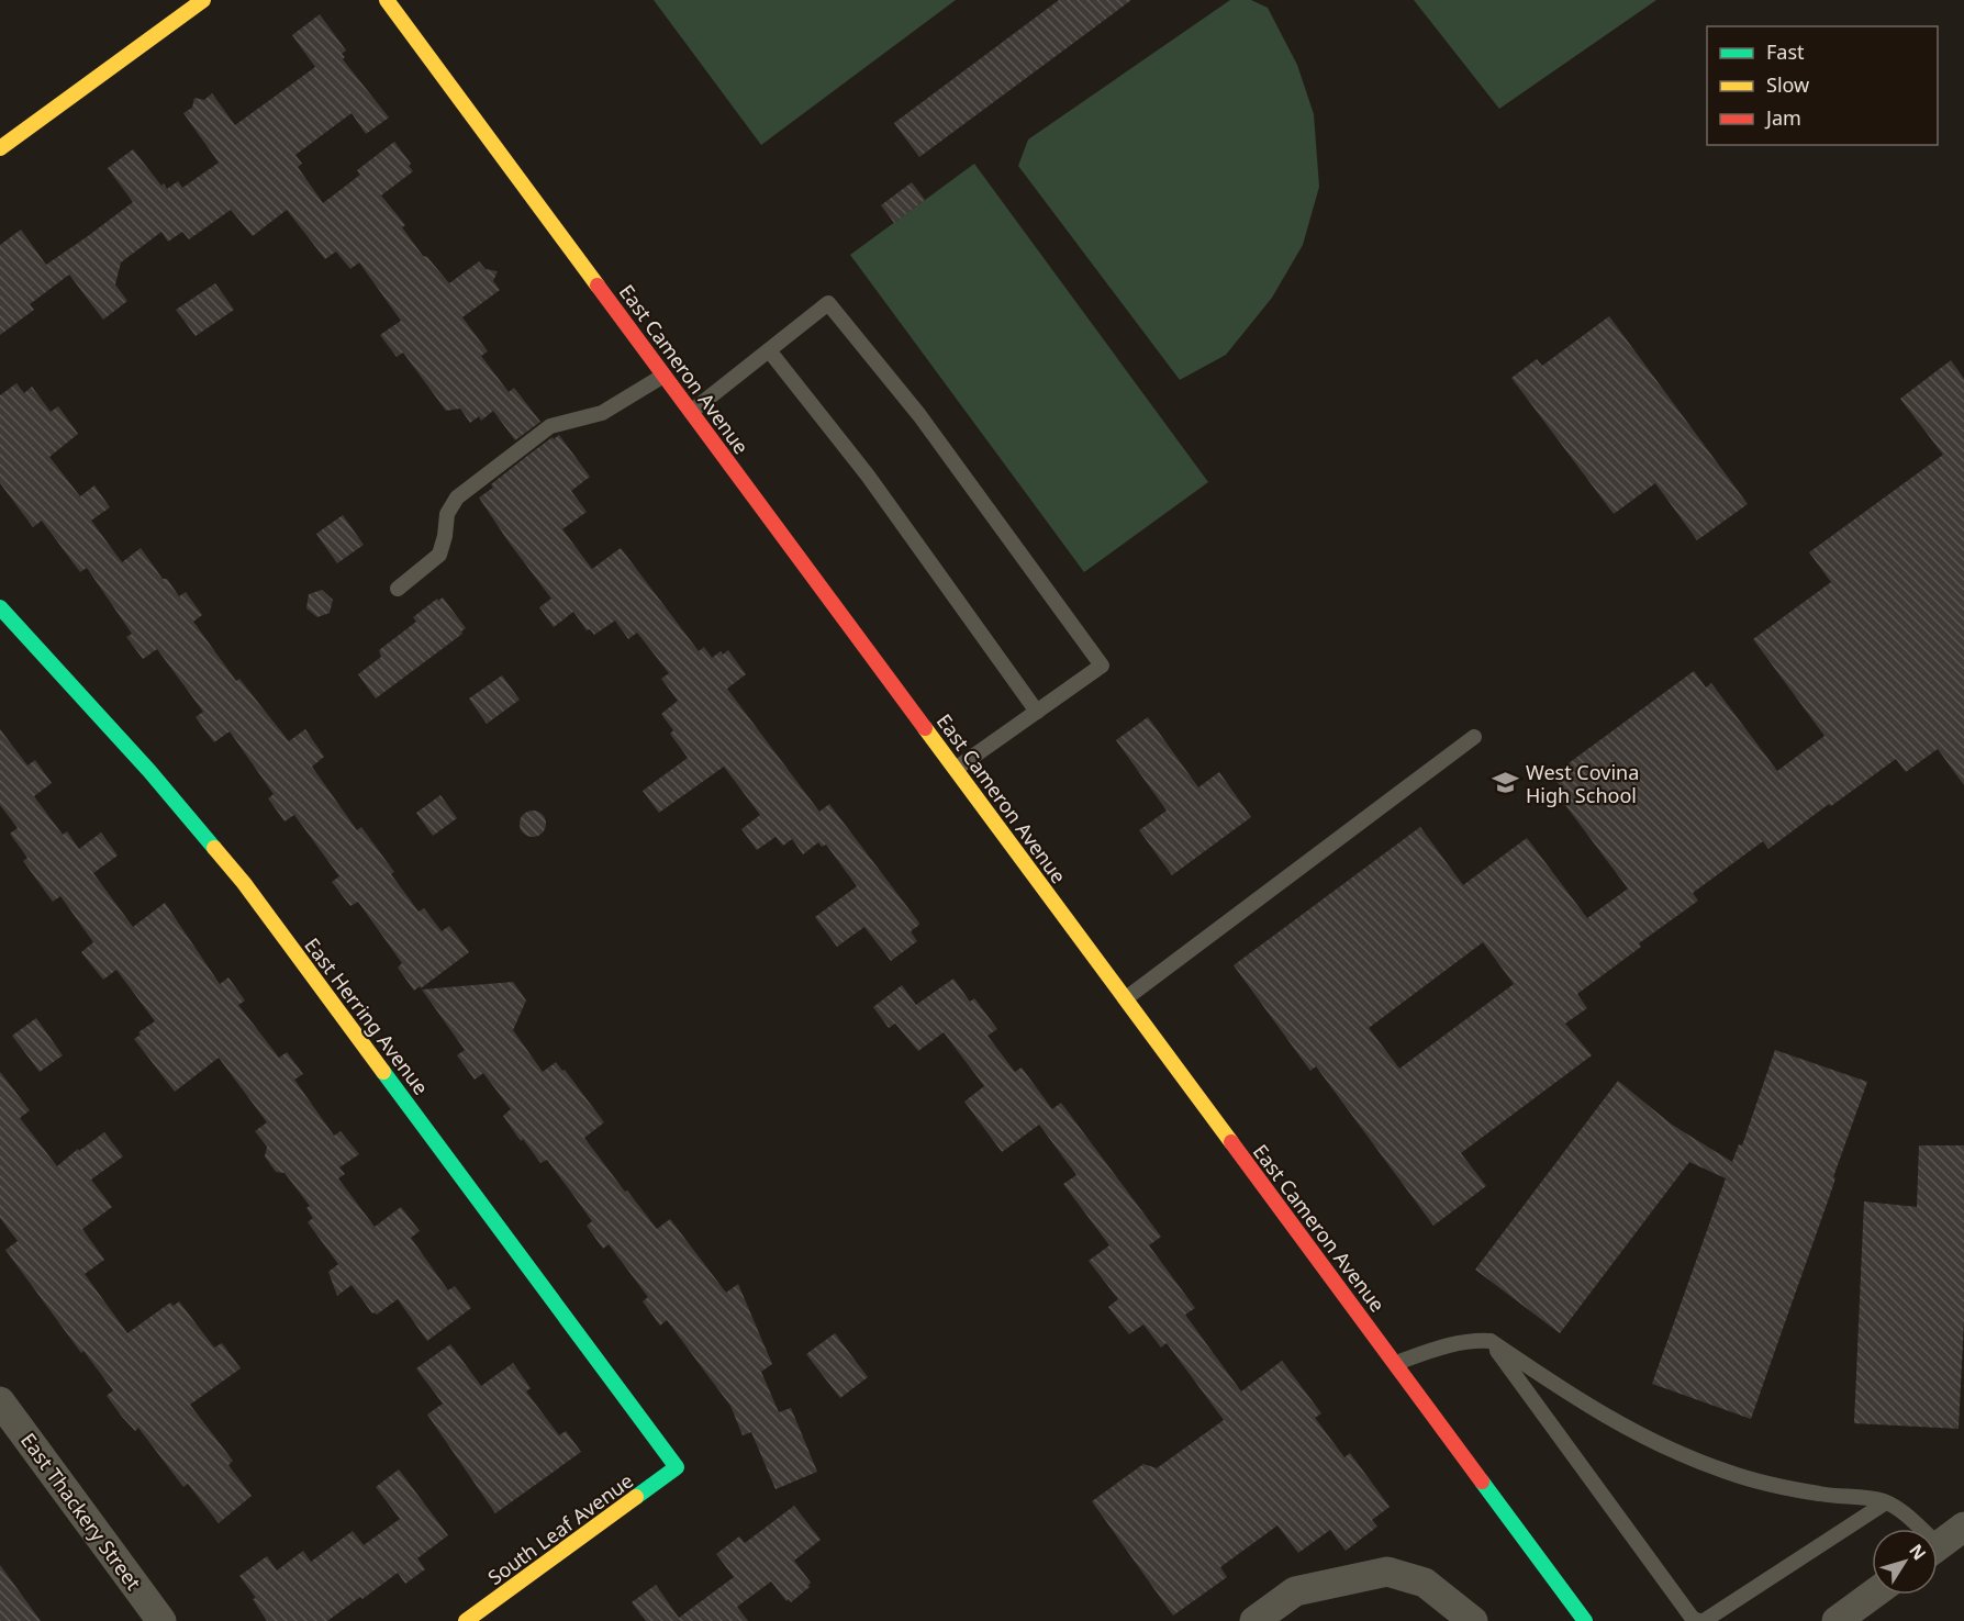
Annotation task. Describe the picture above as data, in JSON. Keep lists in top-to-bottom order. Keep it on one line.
{"streets":{"main road":["East Cameron Avenue","East Herring Avenue","South Leaf Avenue"],"street":["East Thackery Street"]},"crossings":[["East Herring Avenue","South Leaf Avenue"]],"places":{"school or university":["West Covina High School"]},"legend":["Fast","Slow","Jam"],"north":"top right"}
